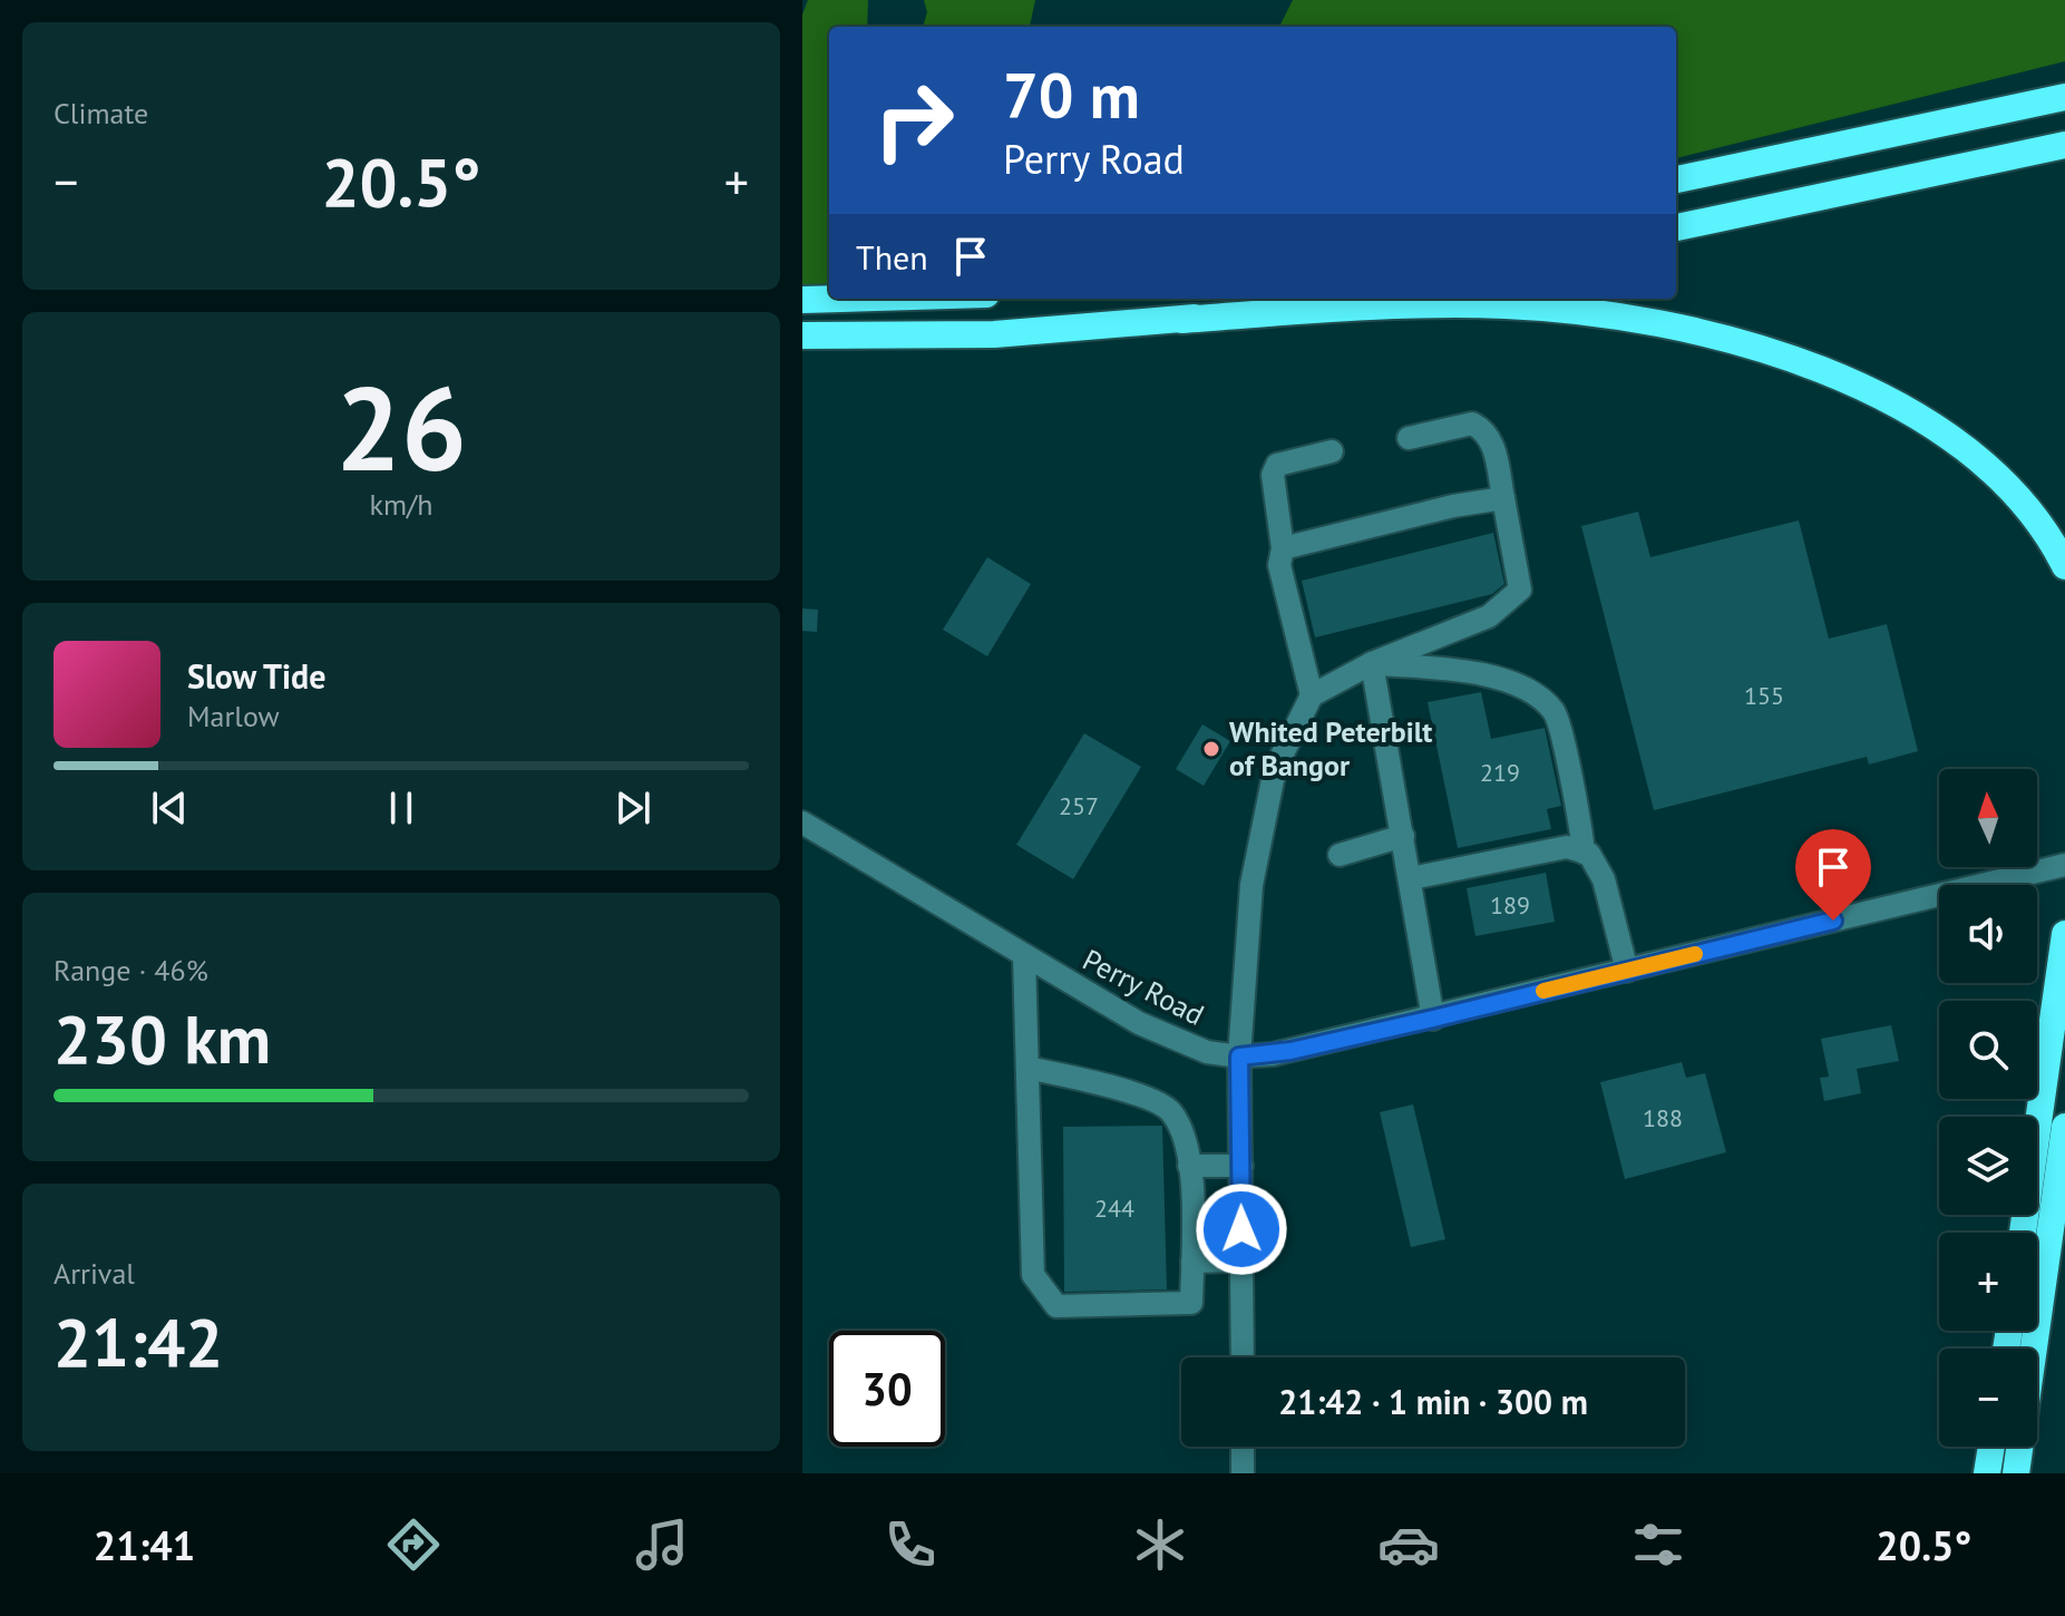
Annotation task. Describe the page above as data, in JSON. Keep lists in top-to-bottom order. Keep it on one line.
{"streets":{"street":["Perry Road"]},"places":["Whited Peterbilt of Bangor"],"house_numbers":["155","219","257","189","188","244"],"north":"top","page":{"tile":["Climate",["26","km/h"],["Range · 46%","230 km"],["Arrival","21:42"]],"turn":["70 m","Perry Road"],"heat":["−","20.5°","+"],"then":"Then","song":["Slow Tide","Marlow"],"map_buttons":["+","−"],"limit":"30","trip":"21:42 · 1 min · 300 m","tabs":["21:41","20.5°"]}}
